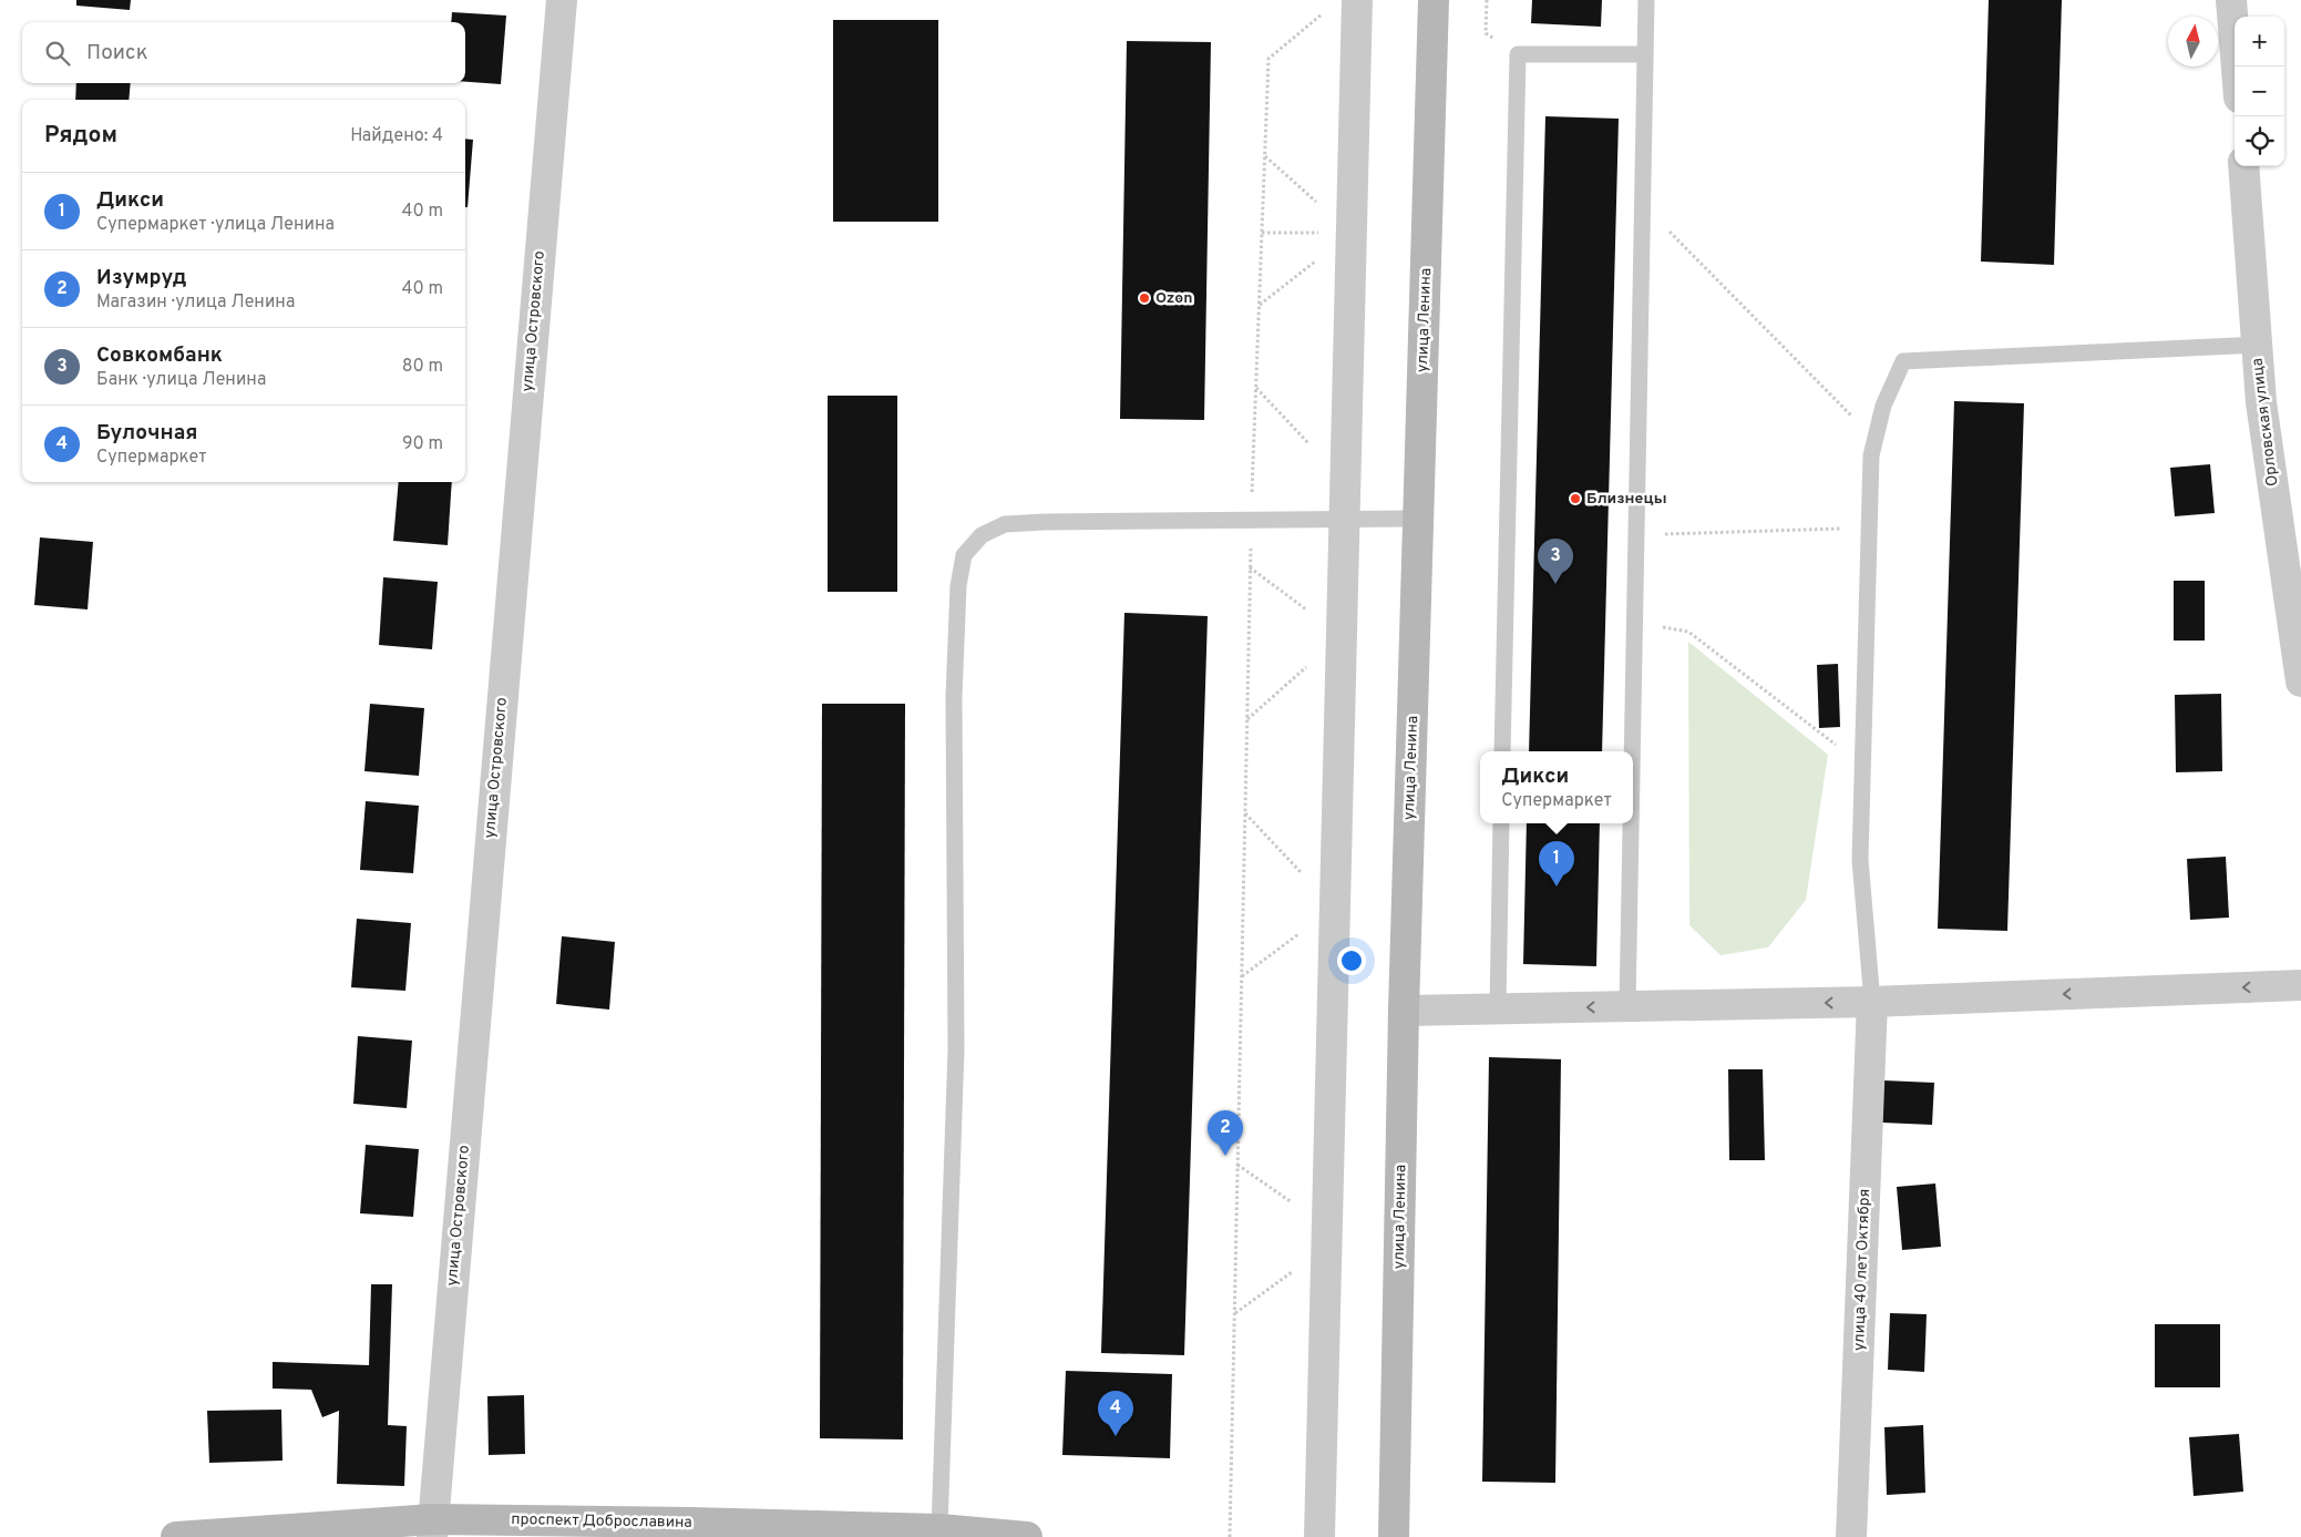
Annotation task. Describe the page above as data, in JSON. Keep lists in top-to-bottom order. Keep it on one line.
{"streets":{"main road":["улица Ленина","проспект Доброславина"],"street":["улица Островского","Орловская улица","улица 40 лет Октября"]},"crossings":[["улица Островского","проспект Доброславина"]],"places":["Ozon","Близнецы"],"north":"top","page":{"map_buttons":["+","−"],"search":"Поиск","heading":["Рядом","Найдено: 4"],"list":[{"mark":"1","name":"Дикси","note":"Супермаркет · улица Ленина","value":"40 m"},{"mark":"2","name":"Изумруд","note":"Магазин · улица Ленина","value":"40 m"},{"mark":"3","name":"Совкомбанк","note":"Банк · улица Ленина","value":"80 m"},{"mark":"4","name":"Булочная","note":"Супермаркет","value":"90 m"}],"pins":["3","1","2","4"],"popup":["Дикси","Супермаркет"]}}
